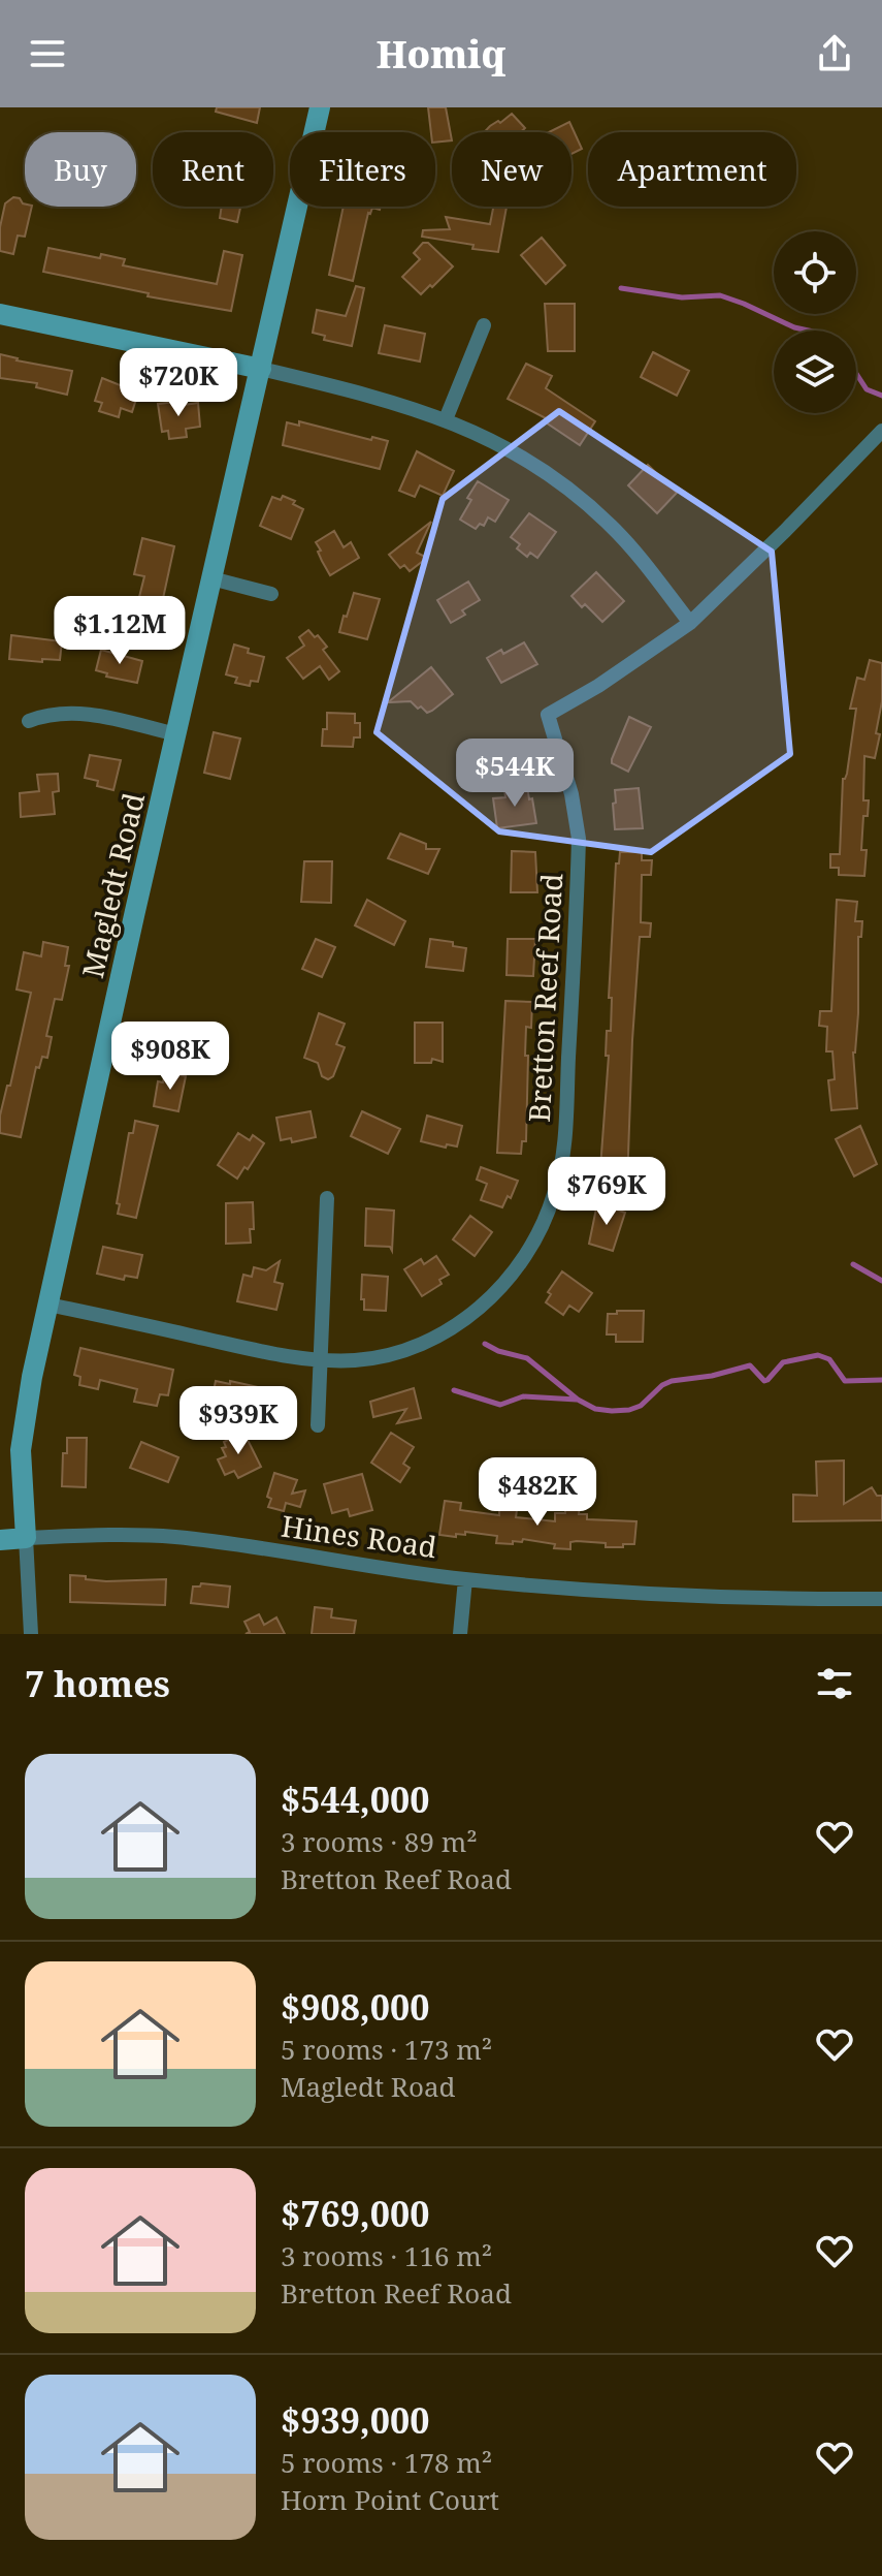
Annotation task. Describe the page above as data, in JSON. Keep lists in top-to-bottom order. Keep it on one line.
{"streets":{"street":["Magledt Road","Bretton Reef Road","Hines Road"]},"crossings":[["Magledt Road","Bretton Reef Road"],["Magledt Road","Hines Road"]],"page":{"header":"Homiq","chip":["Buy","Rent","Filters","New","Apartment"],"price":["$720K","$1.12M","$544K","$908K","$769K","$939K","$482K"],"heading":"7 homes","list":[{"name":"$544,000","note":"3 rooms · 89 m² · Bretton Reef Road"},{"name":"$908,000","note":"5 rooms · 173 m² · Magledt Road"},{"name":"$769,000","note":"3 rooms · 116 m² · Bretton Reef Road"},{"name":"$939,000","note":"5 rooms · 178 m² · Horn Point Court"}]}}
